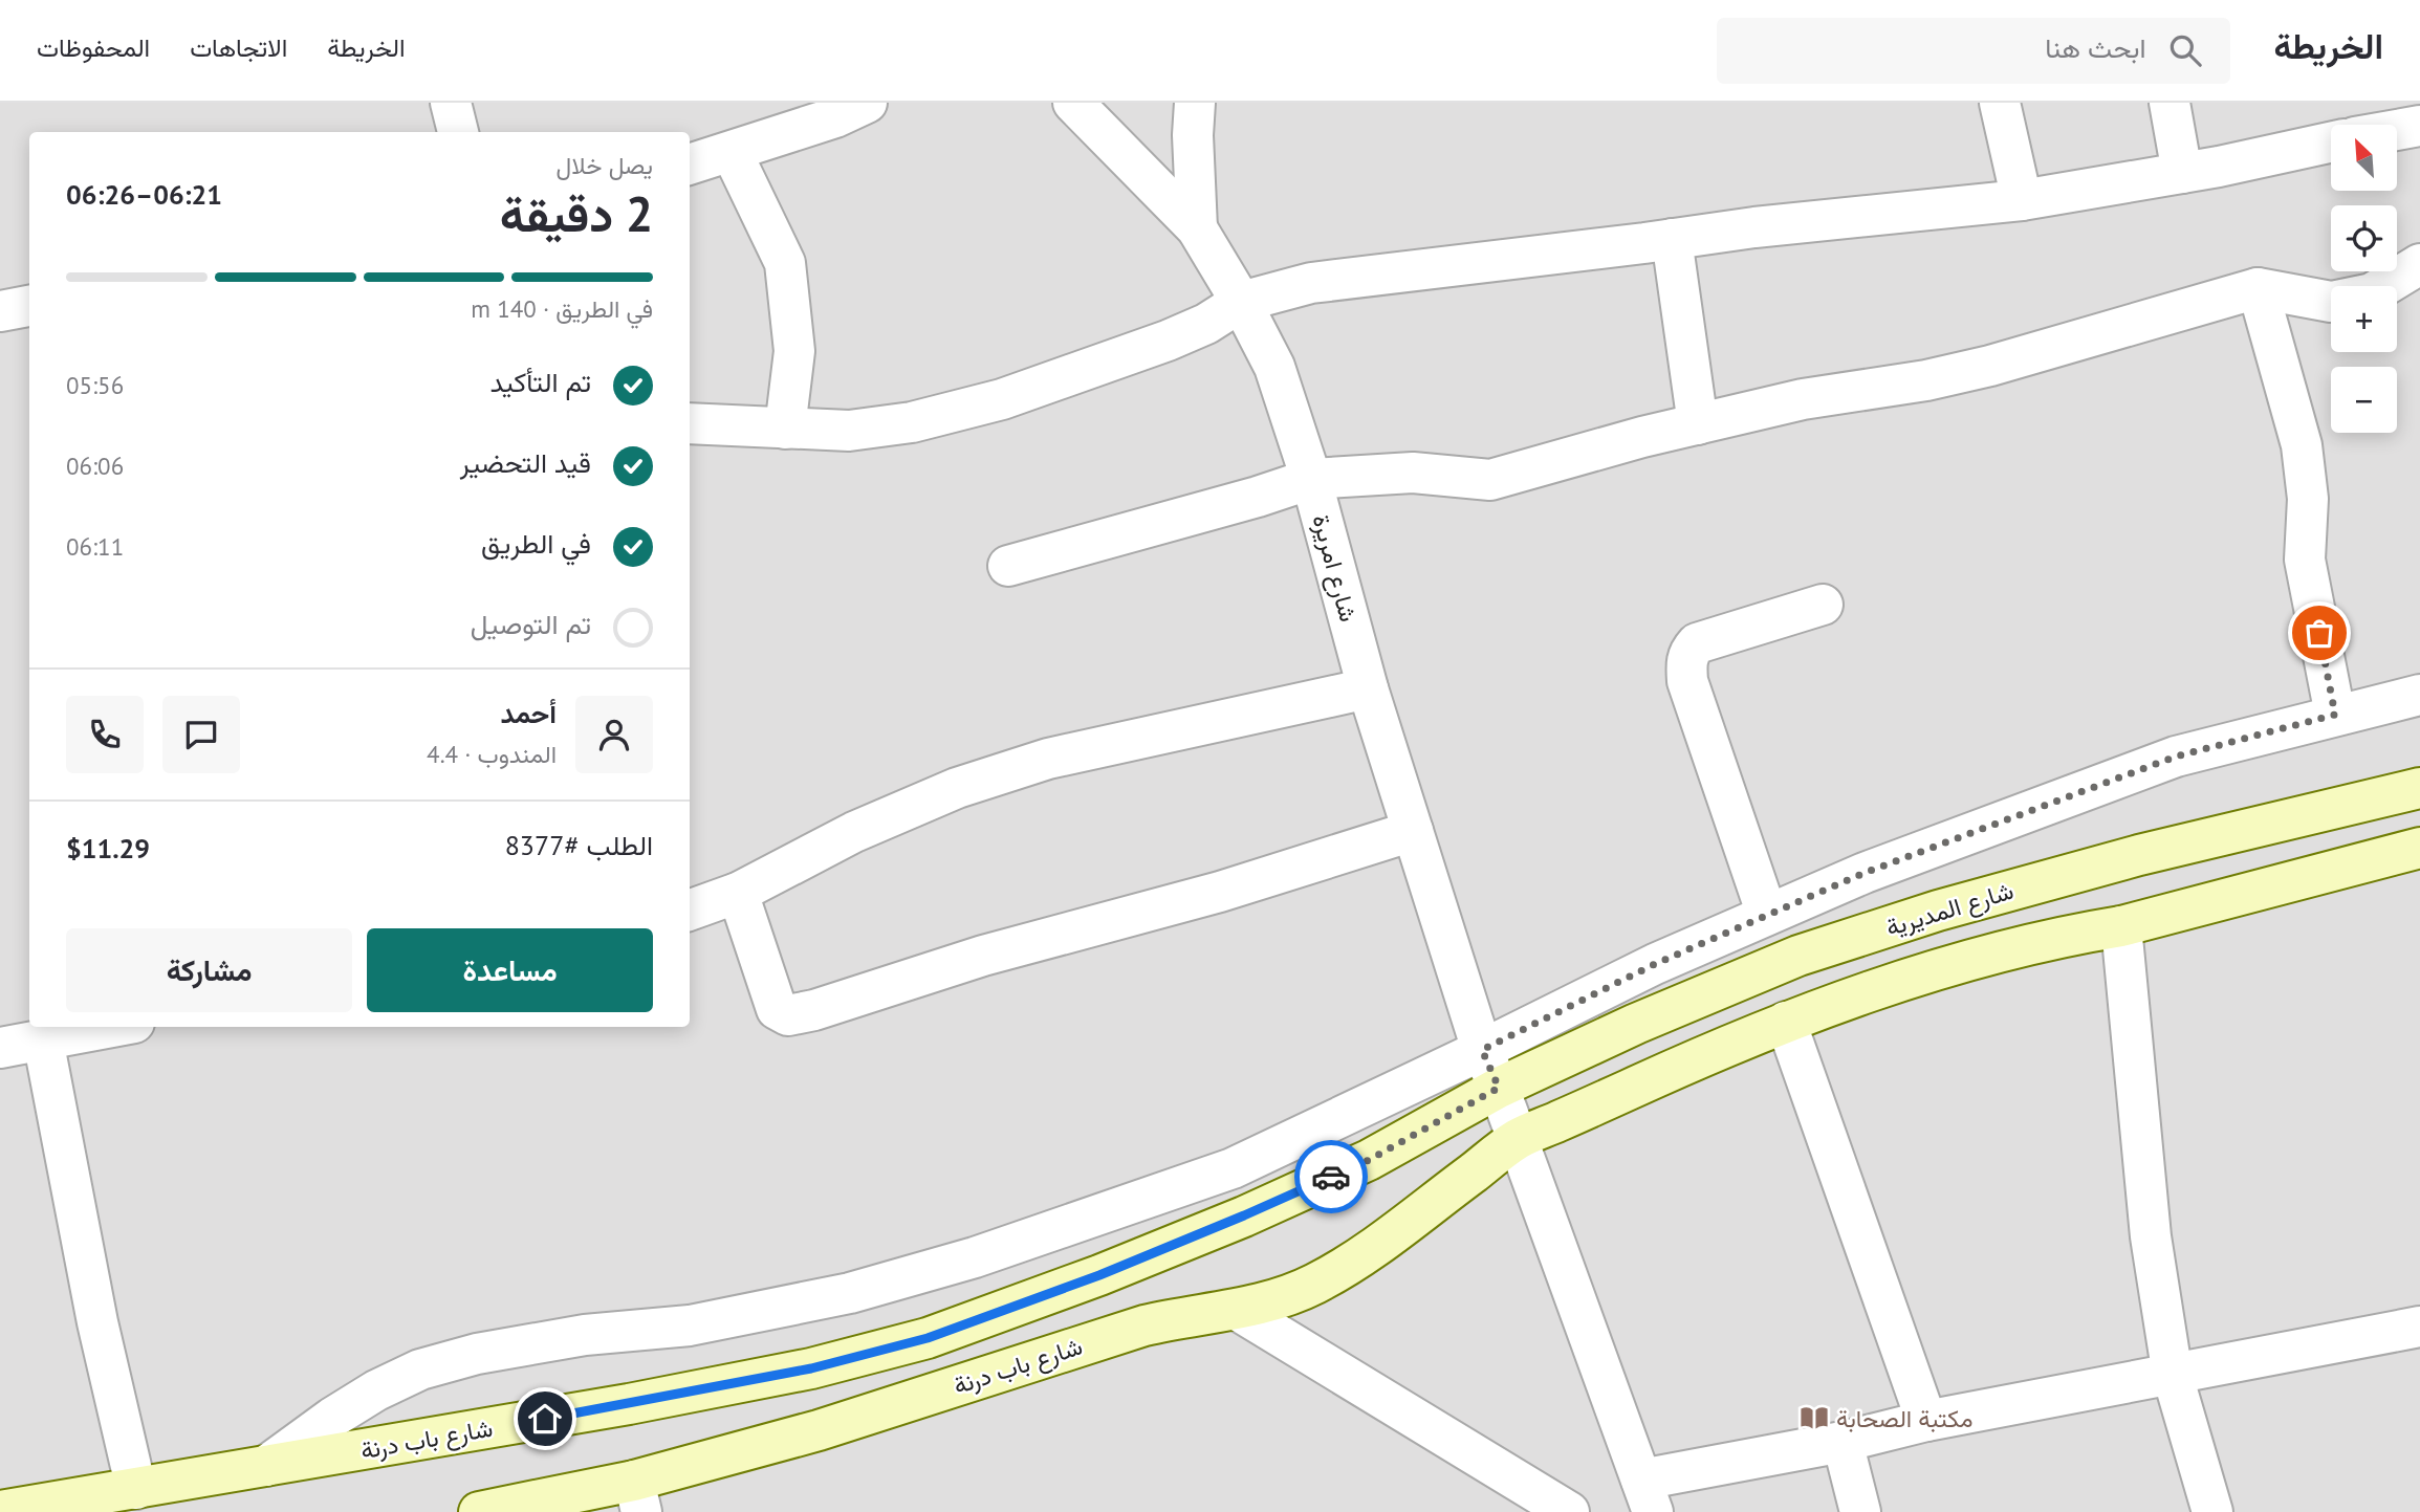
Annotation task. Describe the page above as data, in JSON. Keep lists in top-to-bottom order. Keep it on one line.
{"streets":{"main road":["شارع المديرية","شارع باب درنة"],"street":["شارع امريرة"]},"crossings":[["شارع امريرة","شارع المديرية"],["شارع امريرة","شارع باب درنة"],["شارع المديرية","شارع باب درنة"]],"places":{"library":["مكتبة الصحابة"]},"north":"top left","page":{"header":"الخريطة","search":"ابحث هنا","nav":["الخريطة","الاتجاهات","المحفوظات"],"map_buttons":["+","−"],"heading":["2 دقيقة","يصل خلال","06:21–06:26"],"panel":["أحمد","المندوب · 4.4","الطلب #8377","$11.29"],"bar":"في الطريق · 140 m","list":[["تم التأكيد","05:56"],["قيد التحضير","06:06"],["في الطريق","06:11"],"تم التوصيل"],"buttons":["مساعدة","مشاركة"]}}
